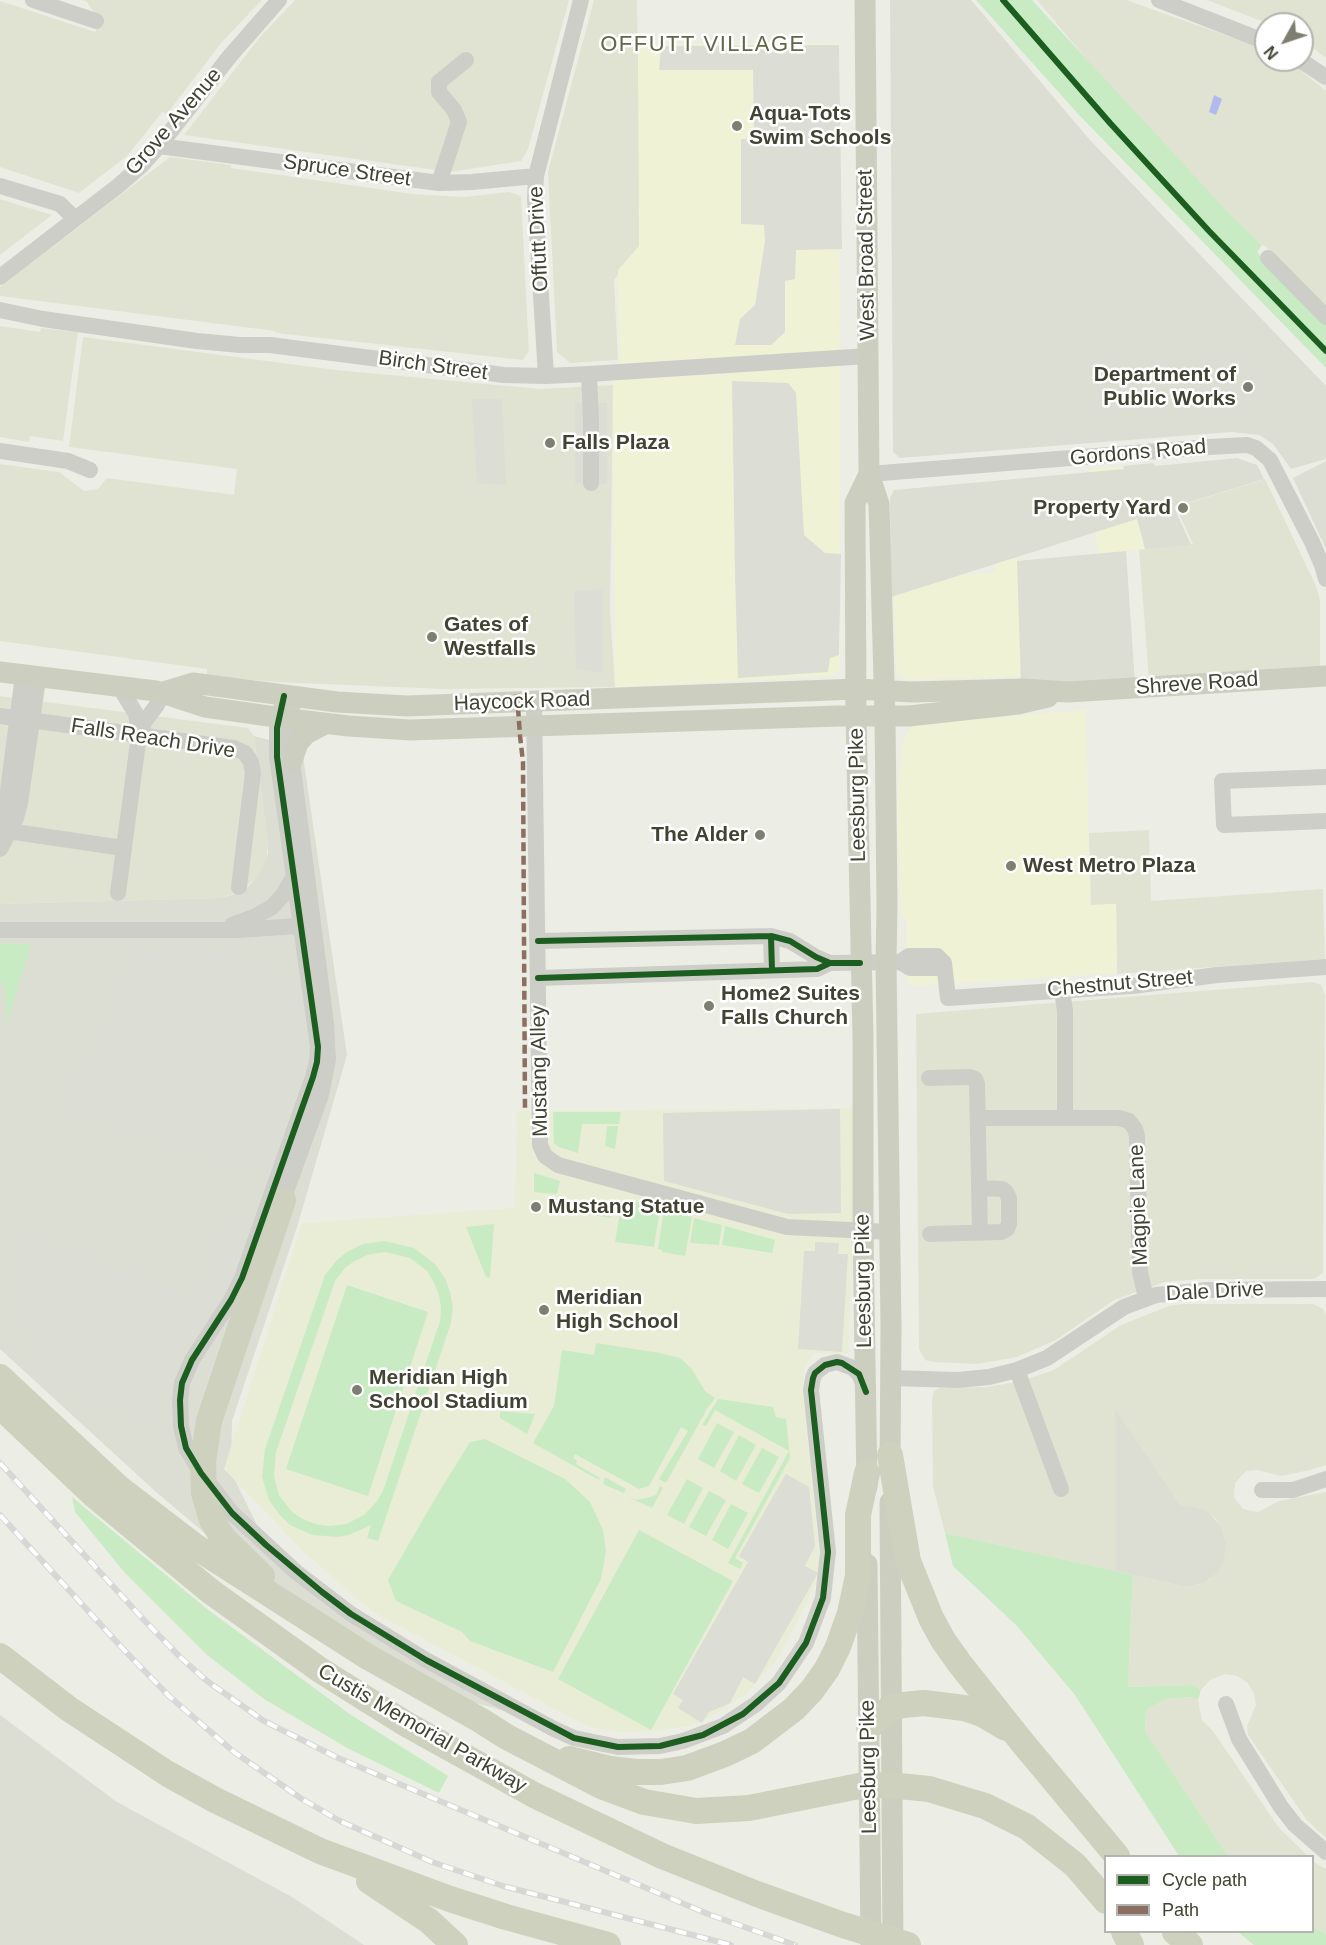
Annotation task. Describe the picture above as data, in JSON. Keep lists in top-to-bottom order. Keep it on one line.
{"streets":{"highway":["Custis Memorial Parkway"],"main road":["West Broad Street","Shreve Road","Haycock Road","Leesburg Pike"],"street":["Grove Avenue","Spruce Street","Offutt Drive","Birch Street","Gordons Road","Falls Reach Drive","Chestnut Street","Mustang Alley","Magpie Lane","Dale Drive"]},"crossings":[["Grove Avenue","Spruce Street"],["Spruce Street","Offutt Drive"],["Offutt Drive","Birch Street"],["West Broad Street","Birch Street"],["West Broad Street","Gordons Road"],["West Broad Street","Shreve Road"],["West Broad Street","Haycock Road"],["West Broad Street","Leesburg Pike"],["Shreve Road","Haycock Road"],["Shreve Road","Leesburg Pike"],["Haycock Road","Leesburg Pike"],["Haycock Road","Mustang Alley"],["Leesburg Pike","Chestnut Street"],["Leesburg Pike","Mustang Alley"],["Leesburg Pike","Dale Drive"],["Magpie Lane","Dale Drive"]],"districts":["OFFUTT VILLAGE"],"places":["Aqua-Tots Swim Schools","Department of Public Works","Falls Plaza","Property Yard","Gates of Westfalls","The Alder","West Metro Plaza","Home2 Suites Falls Church","Mustang Statue","Meridian High School","Meridian High School Stadium"],"legend":["Cycle path","Path"],"north":"bottom left"}
